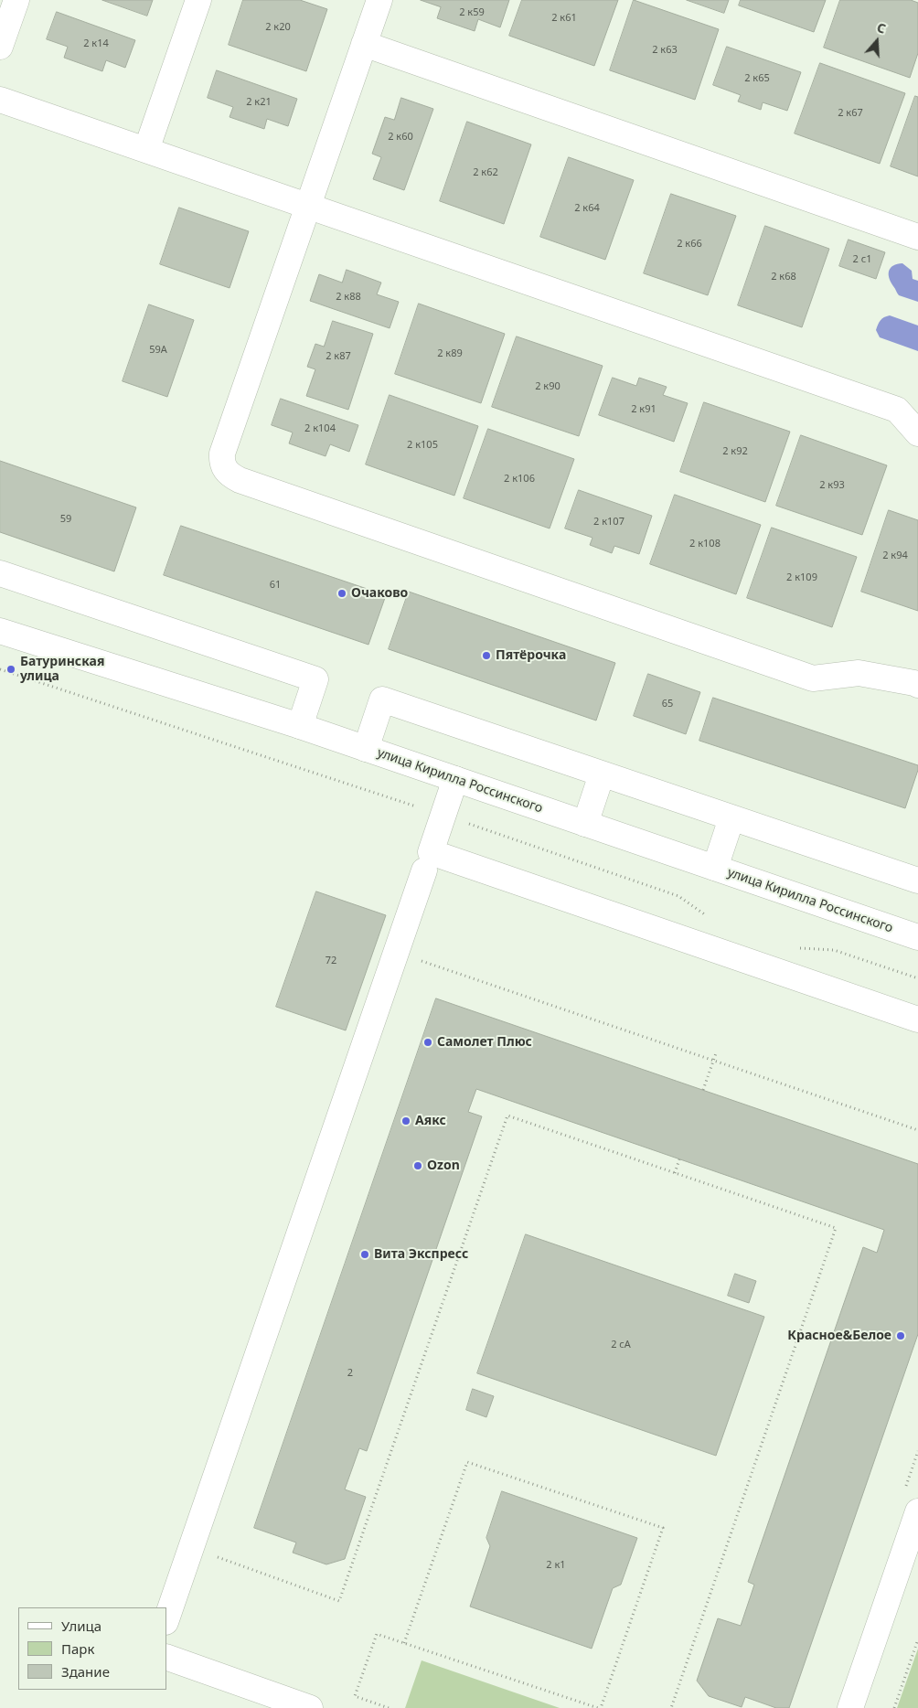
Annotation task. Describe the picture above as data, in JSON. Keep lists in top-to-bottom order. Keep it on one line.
{"streets":{"main road":["улица Кирилла Россинского"]},"places":["Очаково","Пятёрочка","Батуринская улица","Самолет Плюс","Аякс","Ozon","Вита Экспресс","Красное&Белое"],"house_numbers":["2 к59","2 к61","2 к20","2 к14","2 к63","2 к65","2 к21","2 к67","2 к60","2 к62","2 к64","2 к66","2 с1","2 к68","2 к88","59А","2 к89","2 к87","2 к90","2 к91","2 к104","2 к105","2 к92","2 к106","2 к93","59","2 к107","2 к108","2 к94","2 к109","61","65","72","2 сА","2","2 к1"],"legend":["Улица","Парк","Здание"],"north":"top"}
